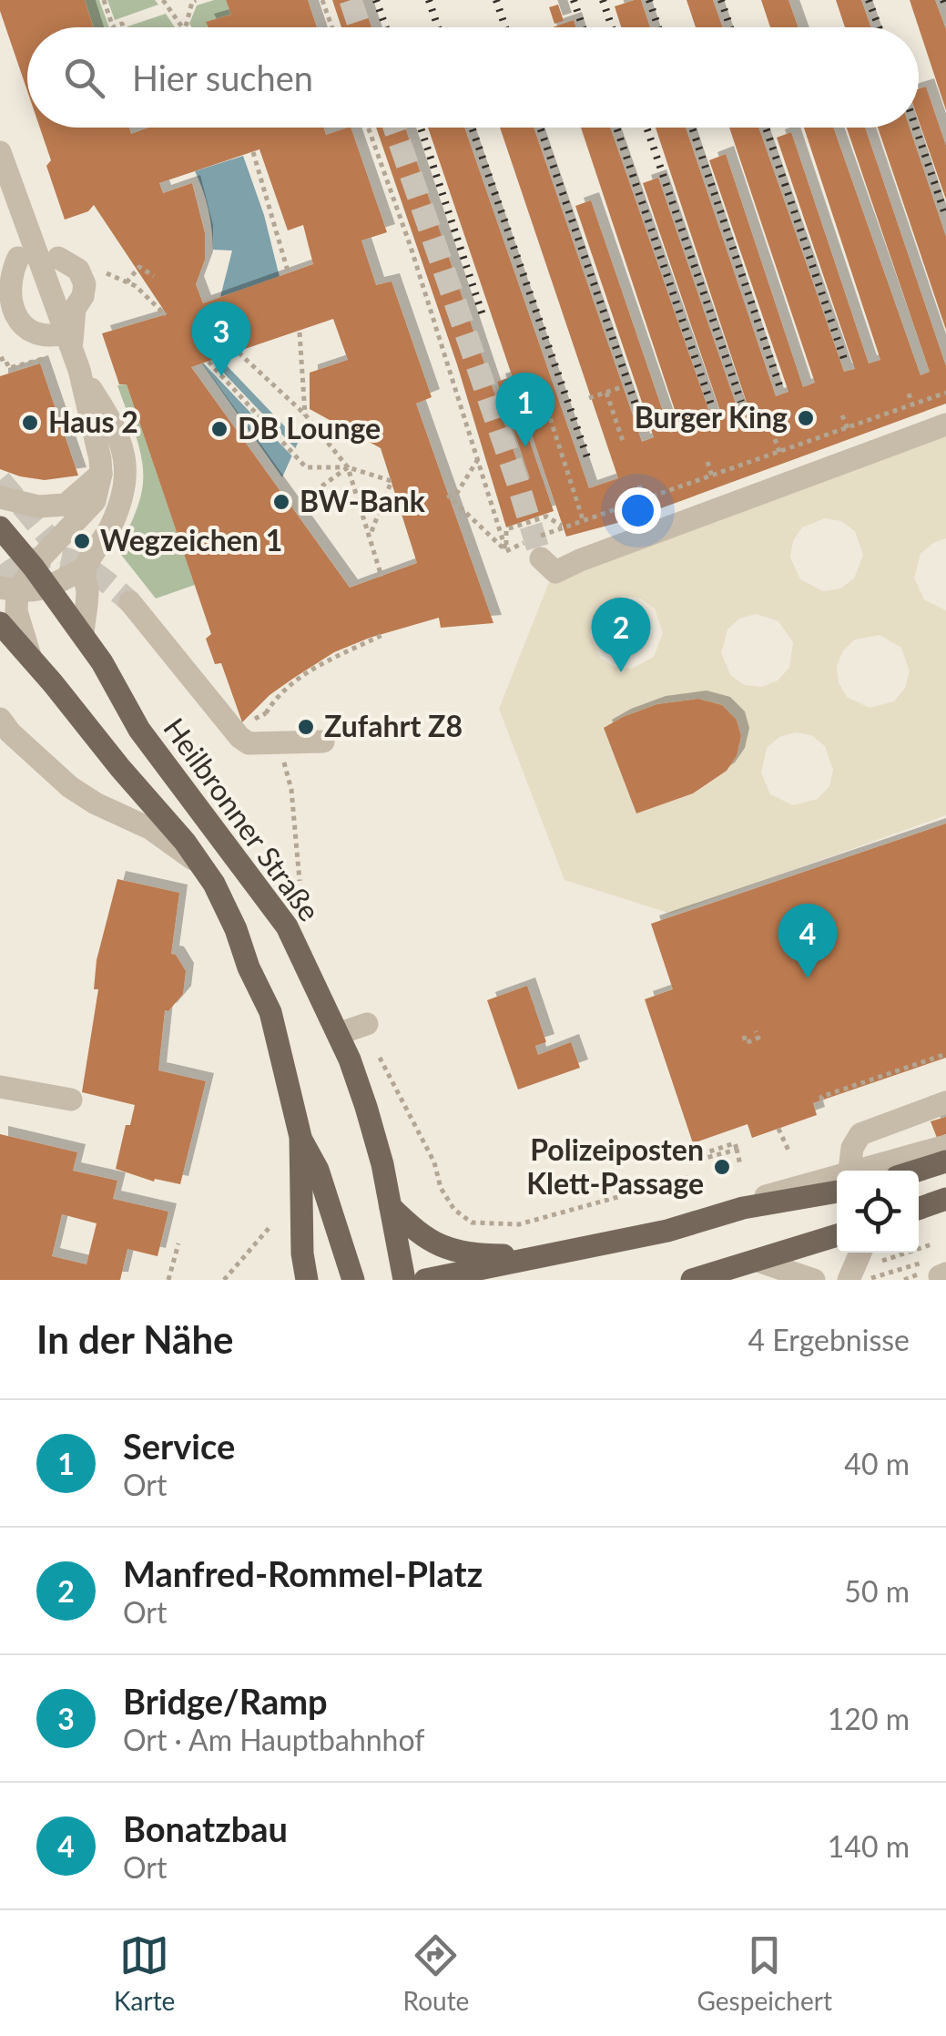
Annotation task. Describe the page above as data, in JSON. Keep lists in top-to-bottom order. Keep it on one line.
{"streets":{"main road":["Heilbronner Straße"]},"places":["Burger King","Haus 2","DB Lounge","BW-Bank","Wegzeichen 1","Zufahrt Z8","Polizeiposten Klett-Passage"],"page":{"search":"Hier suchen","pins":["3","1","2","4"],"heading":["In der Nähe","4 Ergebnisse"],"list":[{"mark":"1","name":"Service","note":"Ort","value":"40 m"},{"mark":"2","name":"Manfred-Rommel-Platz","note":"Ort","value":"50 m"},{"mark":"3","name":"Bridge/Ramp","note":"Ort · Am Hauptbahnhof","value":"120 m"},{"mark":"4","name":"Bonatzbau","note":"Ort","value":"140 m"}],"nav":["Karte","Route","Gespeichert"]}}
